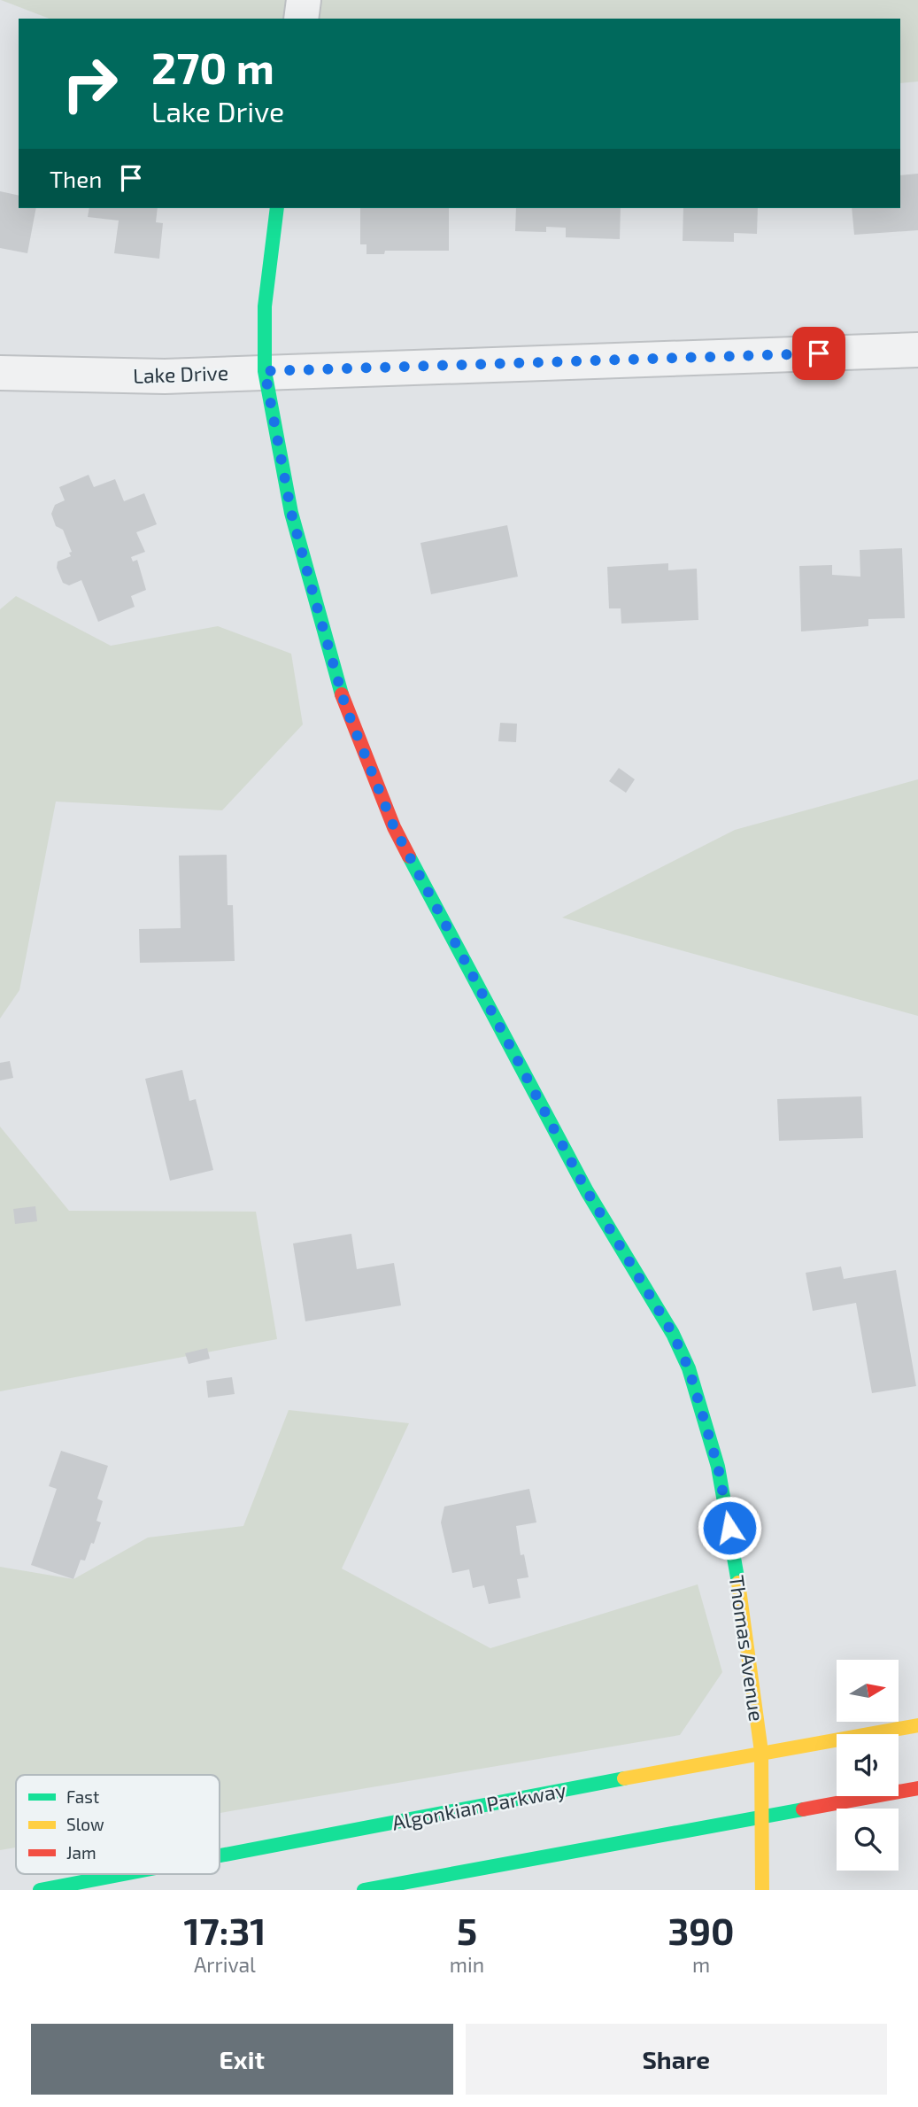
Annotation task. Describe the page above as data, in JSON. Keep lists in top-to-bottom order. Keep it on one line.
{"streets":{"street":["Lake Drive","Thomas Avenue","Algonkian Parkway"]},"crossings":[["Lake Drive","Thomas Avenue"],["Thomas Avenue","Algonkian Parkway"]],"legend":["Fast","Slow","Jam"],"north":"right","page":{"turn":["270 m","Lake Drive"],"then":"Then","eta":["17:31","Arrival","5","min","390","m"],"buttons":["Exit","Share"]}}
